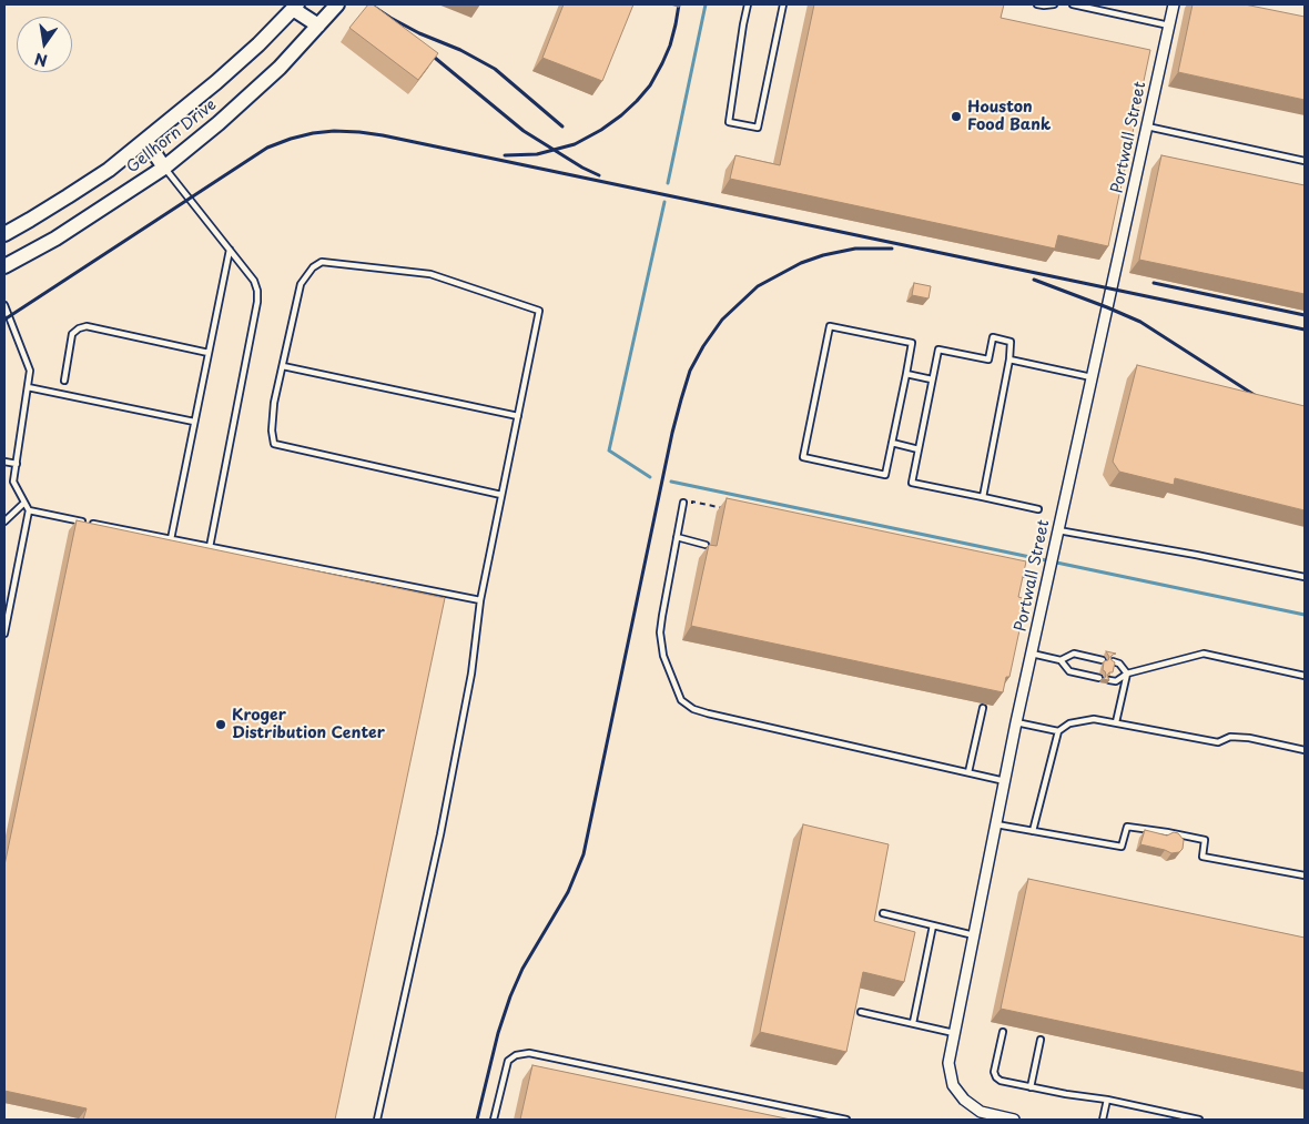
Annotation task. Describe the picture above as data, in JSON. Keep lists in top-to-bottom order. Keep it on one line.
{"streets":{"main road":["Gellhorn Drive"],"street":["Portwall Street"]},"places":["Houston Food Bank","Kroger Distribution Center"],"north":"bottom"}
